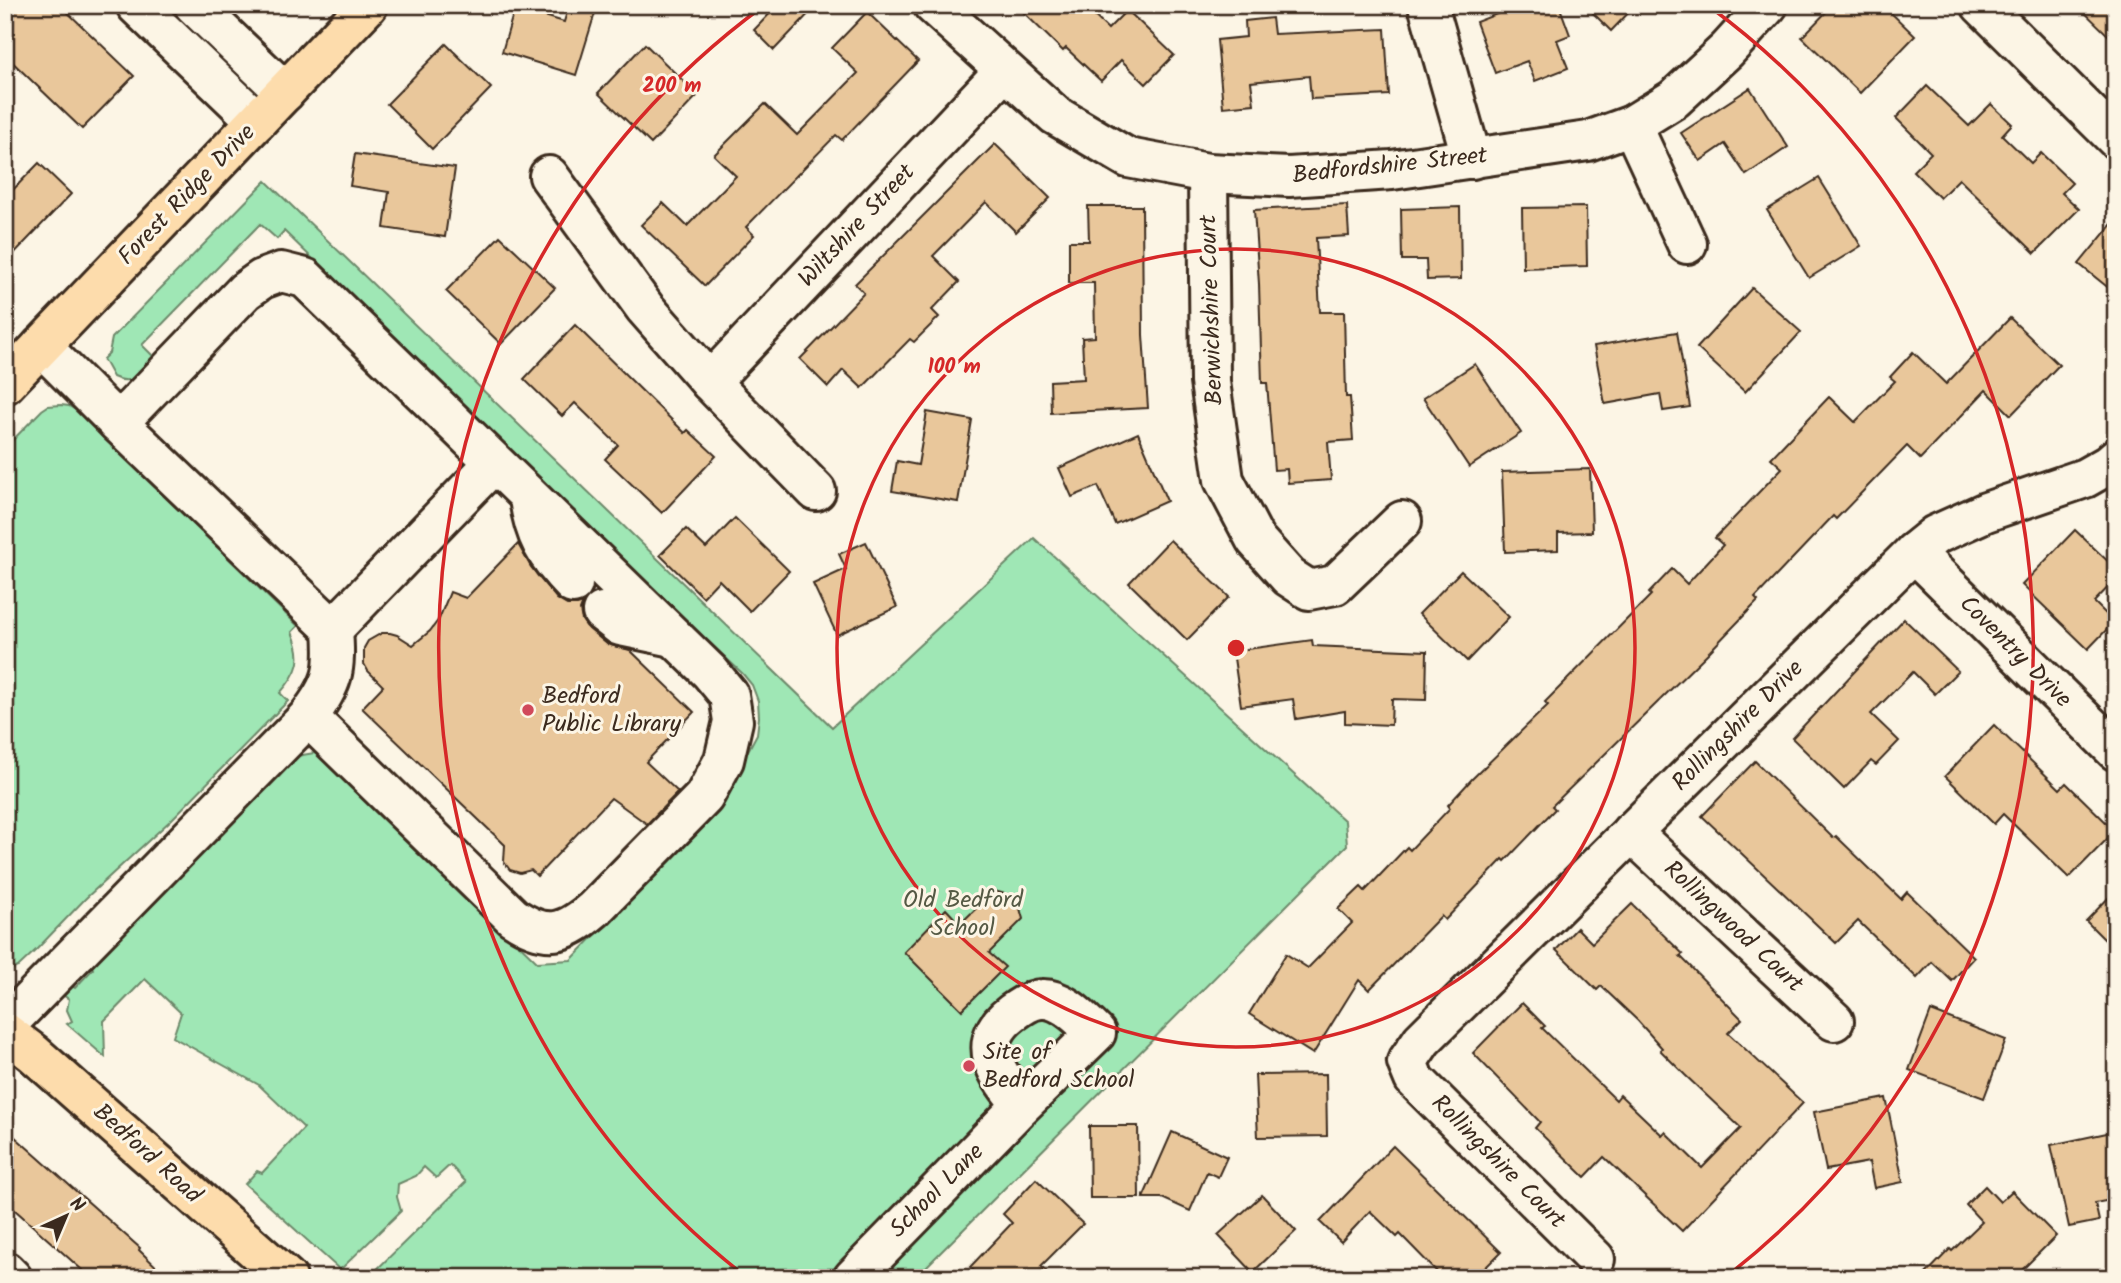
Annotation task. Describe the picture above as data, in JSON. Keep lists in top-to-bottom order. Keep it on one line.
{"streets":{"main road":["Forest Ridge Drive","Bedford Road"],"street":["Bedfordshire Street","Wiltshire Street","Berwichshire Court","Coventry Drive","Rollingshire Drive","Rollingwood Court","Rollingshire Court","School Lane"]},"crossings":[["Bedfordshire Street","Wiltshire Street"],["Bedfordshire Street","Berwichshire Court"],["Coventry Drive","Rollingshire Drive"],["Rollingshire Drive","Rollingwood Court"],["Rollingshire Drive","Rollingshire Court"]],"parks":["Old Bedford School"],"places":["Bedford Public Library","Site of Bedford School"],"north":"top right","rings":["200 m","100 m"]}
